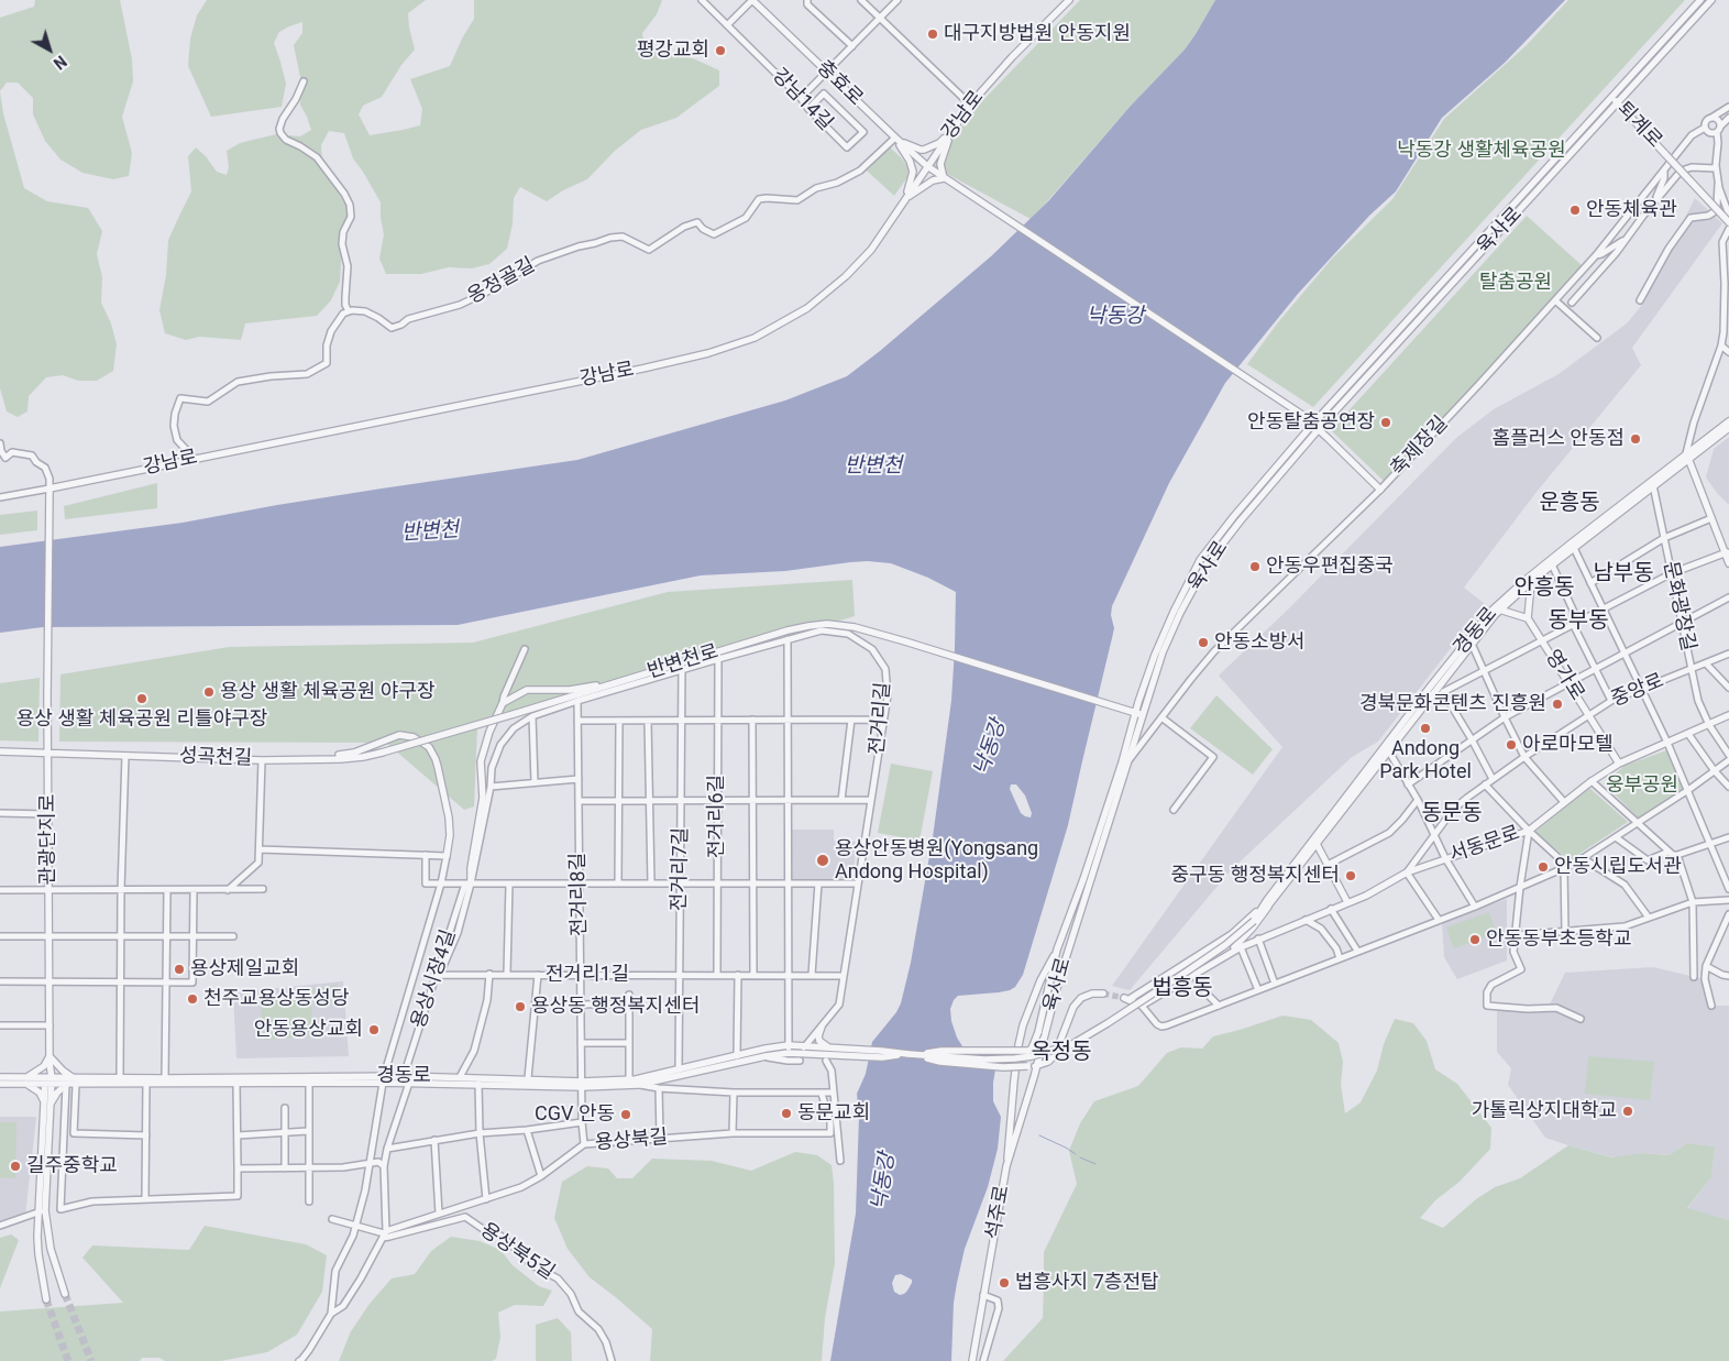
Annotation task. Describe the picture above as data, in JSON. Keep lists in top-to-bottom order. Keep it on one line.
{"streets":{"street":["충효로","강남14길","강남로","퇴계로","육사로","옹정골길","축제장길","문화광장길","경동로","반변천로","영가로","중앙로","전거리길","성곡천길","전거리6길","관광단지로","서동문로","전거리7길","전거리8길","전거리1길","용상시장4길","용상북길","석주로","용상북5길"]},"crossings":[["충효로","강남로"],["충효로","육사로"],["충효로","옹정골길"],["강남로","관광단지로"],["퇴계로","육사로"],["육사로","축제장길"],["육사로","반변천로"],["육사로","석주로"],["문화광장길","경동로"],["문화광장길","중앙로"],["문화광장길","서동문로"],["경동로","전거리길"],["경동로","관광단지로"],["경동로","전거리7길"],["경동로","전거리8길"],["경동로","용상시장4길"],["반변천로","전거리길"],["반변천로","성곡천길"],["반변천로","전거리7길"],["영가로","중앙로"],["영가로","서동문로"],["중앙로","서동문로"],["전거리길","전거리6길"],["전거리길","전거리7길"],["전거리길","전거리8길"],["전거리길","전거리1길"],["전거리길","용상시장4길"],["성곡천길","관광단지로"],["전거리6길","전거리1길"],["전거리7길","전거리1길"],["전거리8길","전거리1길"],["전거리8길","용상북길"],["전거리1길","용상시장4길"],["용상북길","용상북5길"]],"districts":["운흥동","남부동","안흥동","동부동","동문동","법흥동","옥정동"],"water":["낙동강","반변천"],"parks":["낙동강 생활체육공원","탈춤공원","웅부공원"],"places":["대구지방법원 안동지원","평강교회","안동체육관","안동탈춤공연장","홈플러스 안동점","안동우편집중국","안동소방서","용상 생활 체육공원 야구장","용상 생활 체육공원 리틀야구장","경북문화콘텐츠 진흥원","Andong Park Hotel","아로마모텔","용상안동병원(Yongsang Andong Hospital)","안동시립도서관","중구동 행정복지센터","안동동부초등학교","용상제일교회","천주교용상동성당","용상동 행정복지센터","안동용상교회","가톨릭상지대학교","동문교회","CGV 안동","길주중학교","법흥사지 7층전탑"],"north":"bottom right"}
